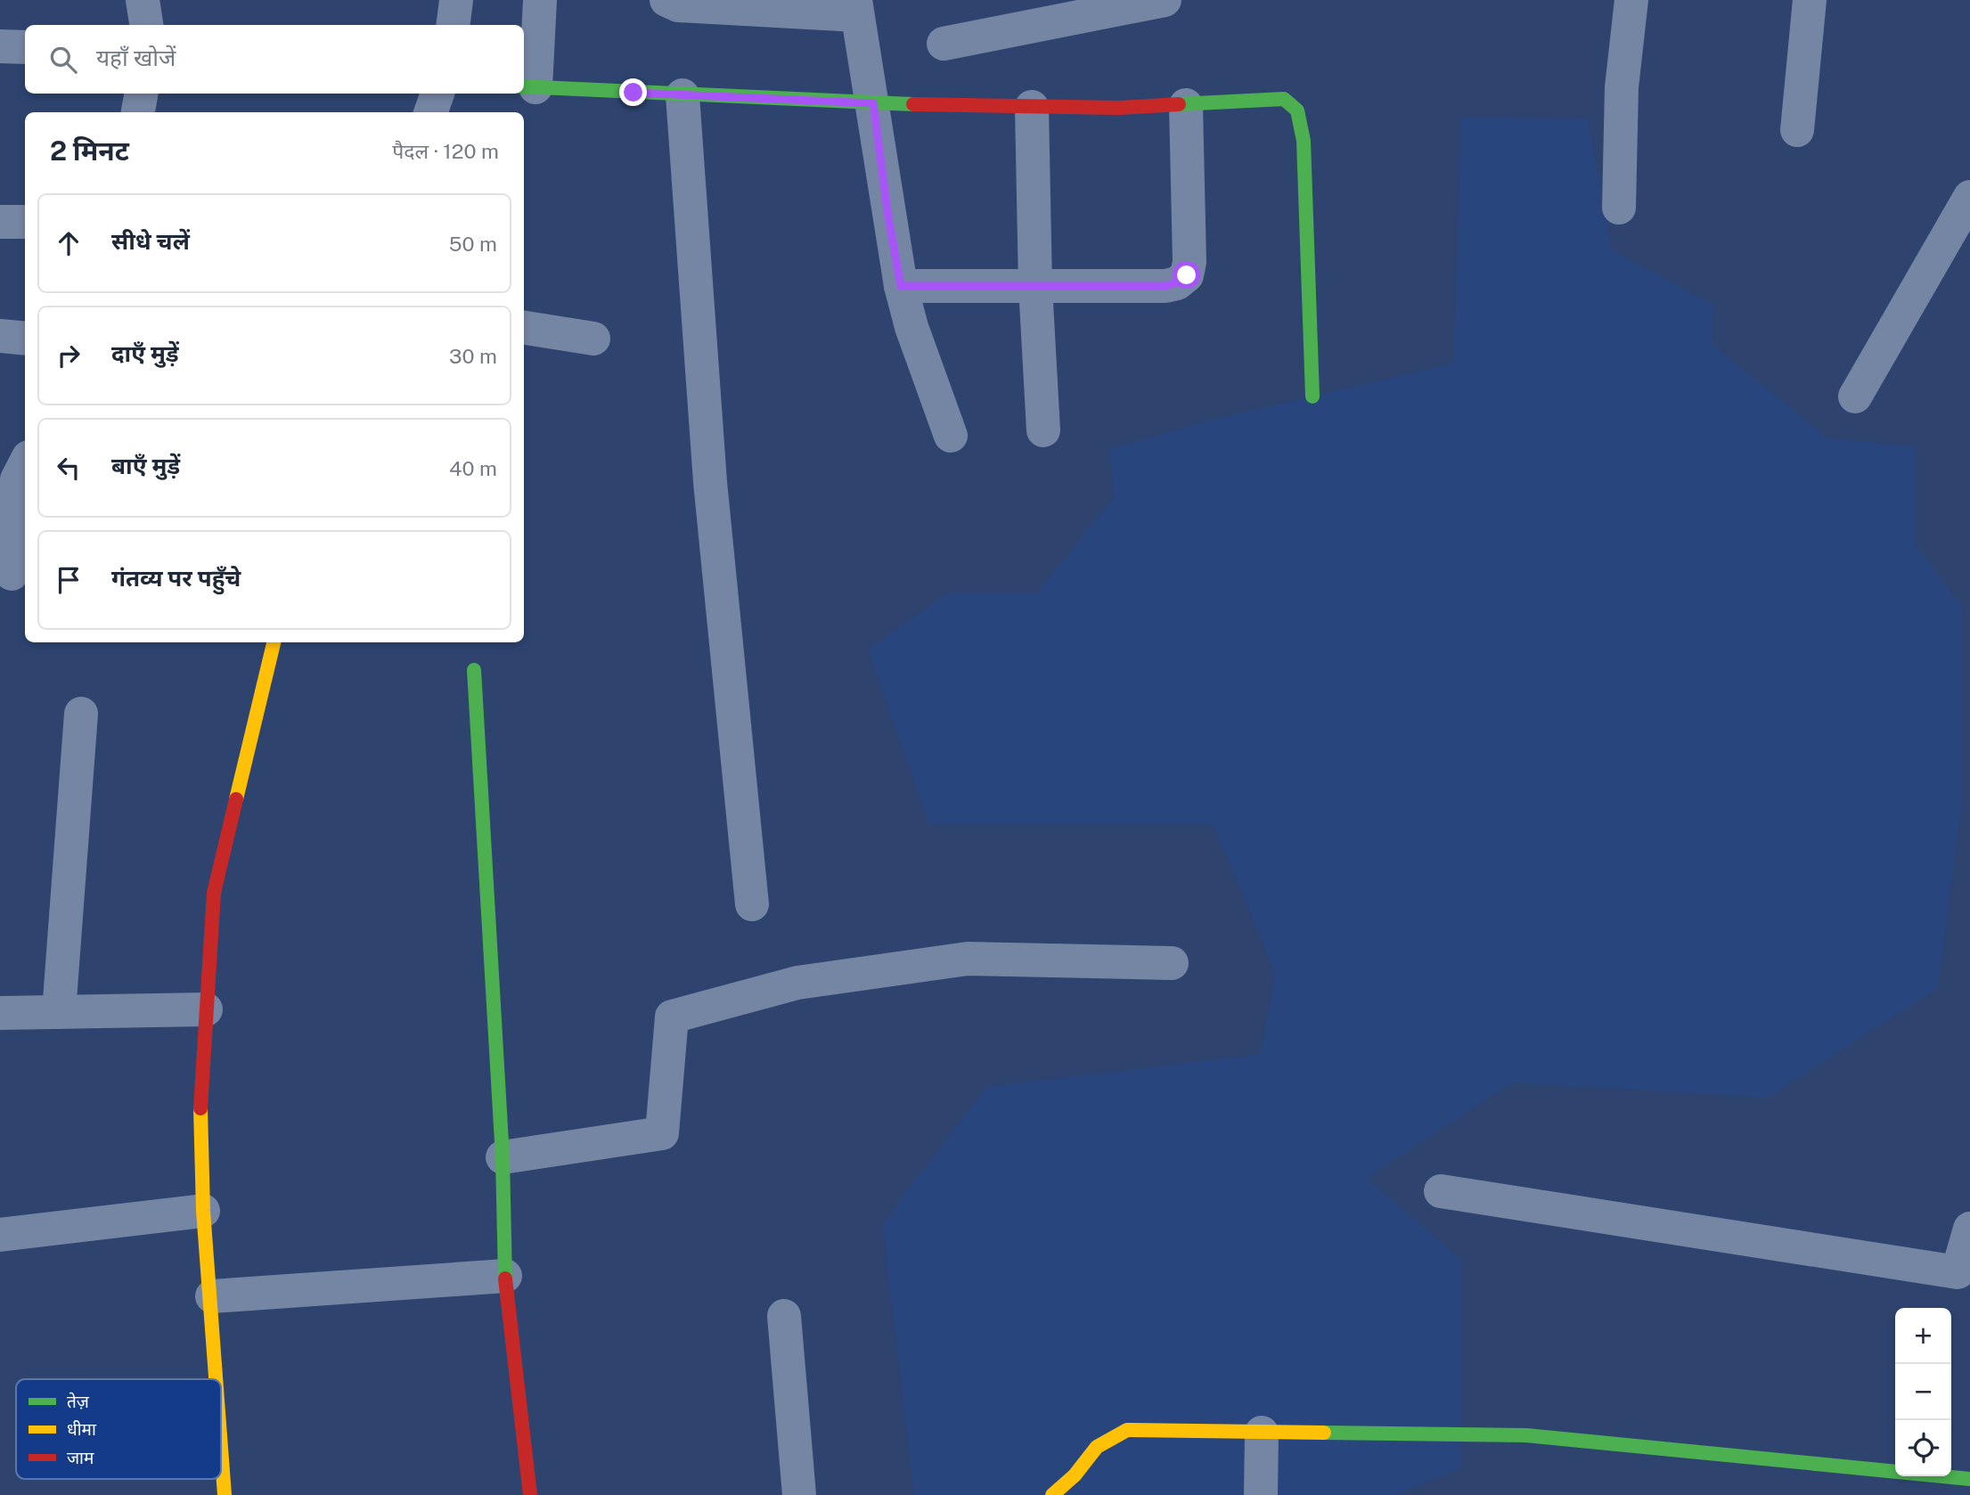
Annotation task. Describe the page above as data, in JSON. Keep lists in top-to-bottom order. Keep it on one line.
{"legend":["तेज़","धीमा","जाम"],"page":{"search":"यहाँ खोजें","heading":["2 मिनट","पैदल · 120 m"],"list":[["सीधे चलें","50 m"],["दाएँ मुड़ें","30 m"],["बाएँ मुड़ें","40 m"],"गंतव्य पर पहुँचे"],"map_buttons":["+","−"]}}
